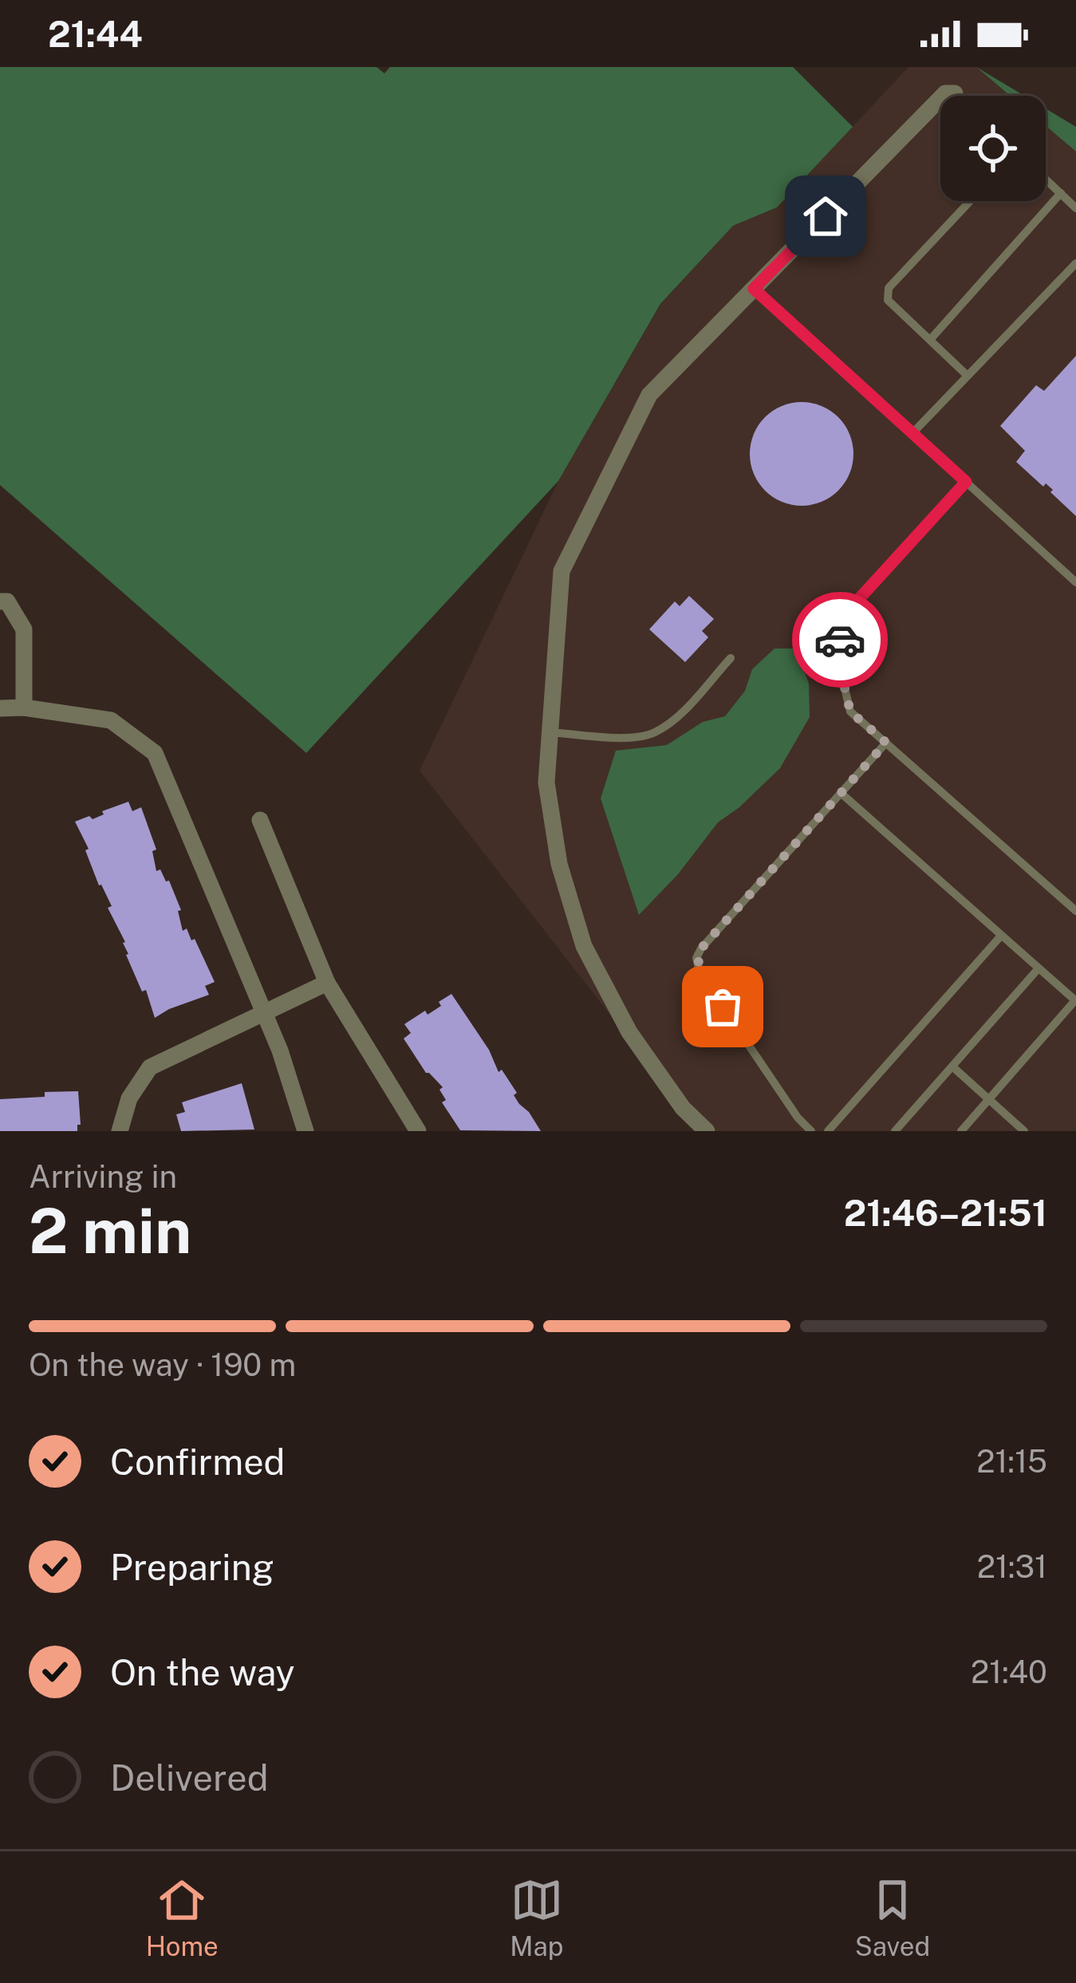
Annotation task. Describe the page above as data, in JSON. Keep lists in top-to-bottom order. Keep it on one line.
{"page":{"status":"21:44","heading":["2 min","Arriving in","21:46–21:51"],"bar":"On the way · 190 m","list":[["Confirmed","21:15"],["Preparing","21:31"],["On the way","21:40"],"Delivered"],"tabs":["Home","Map","Saved"]}}
